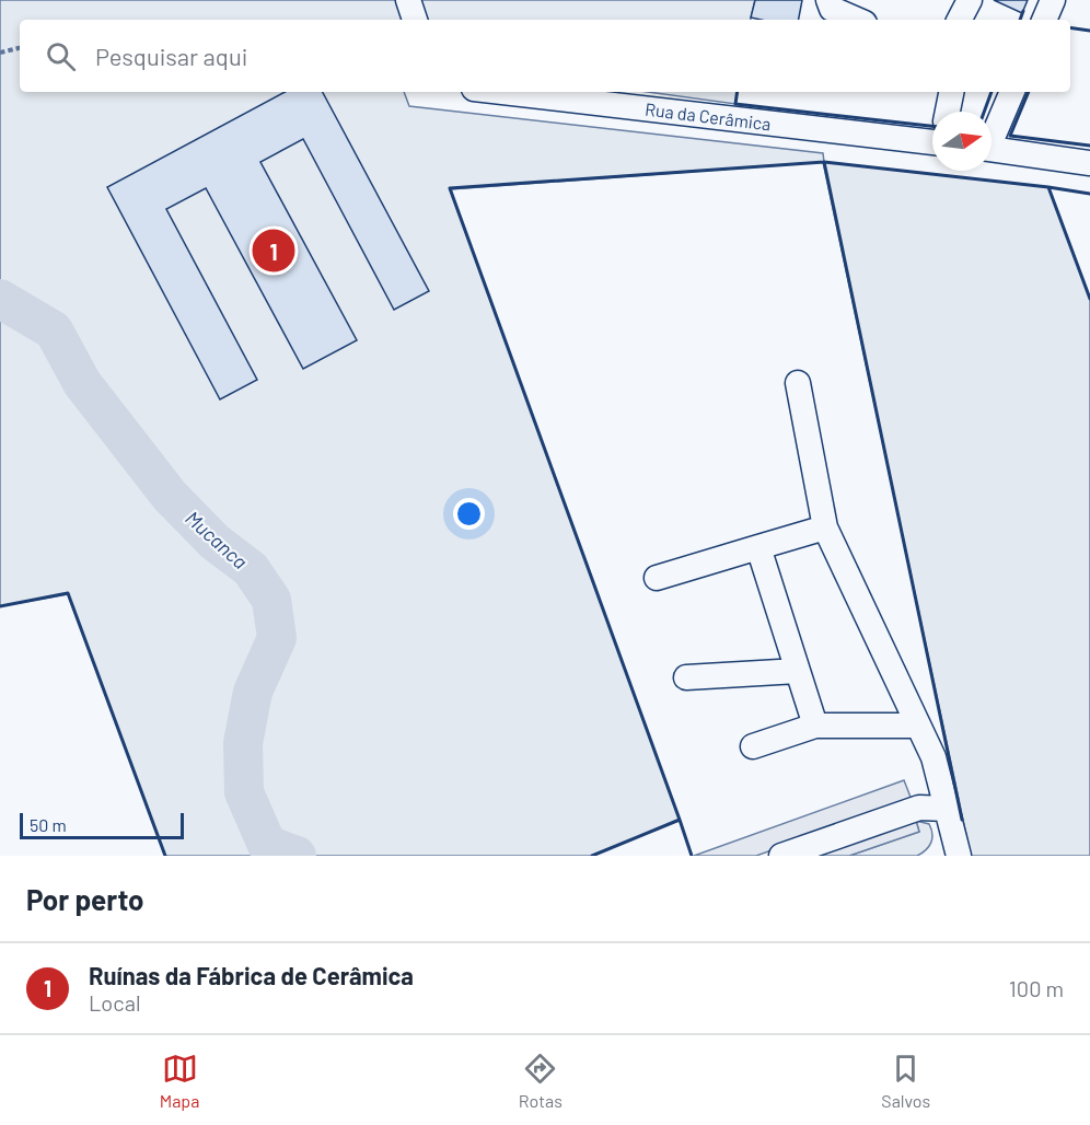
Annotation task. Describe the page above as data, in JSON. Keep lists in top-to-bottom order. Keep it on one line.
{"streets":{"street":["Rua da Cerâmica"]},"water":["Mucanca"],"scale_bar":"50 m","north":"right","page":{"search":"Pesquisar aqui","pins":"1","scale":"50 m","heading":"Por perto","list":[{"mark":"1","name":"Ruínas da Fábrica de Cerâmica","note":"Local","value":"100 m"}],"nav":["Mapa","Rotas","Salvos"]}}
